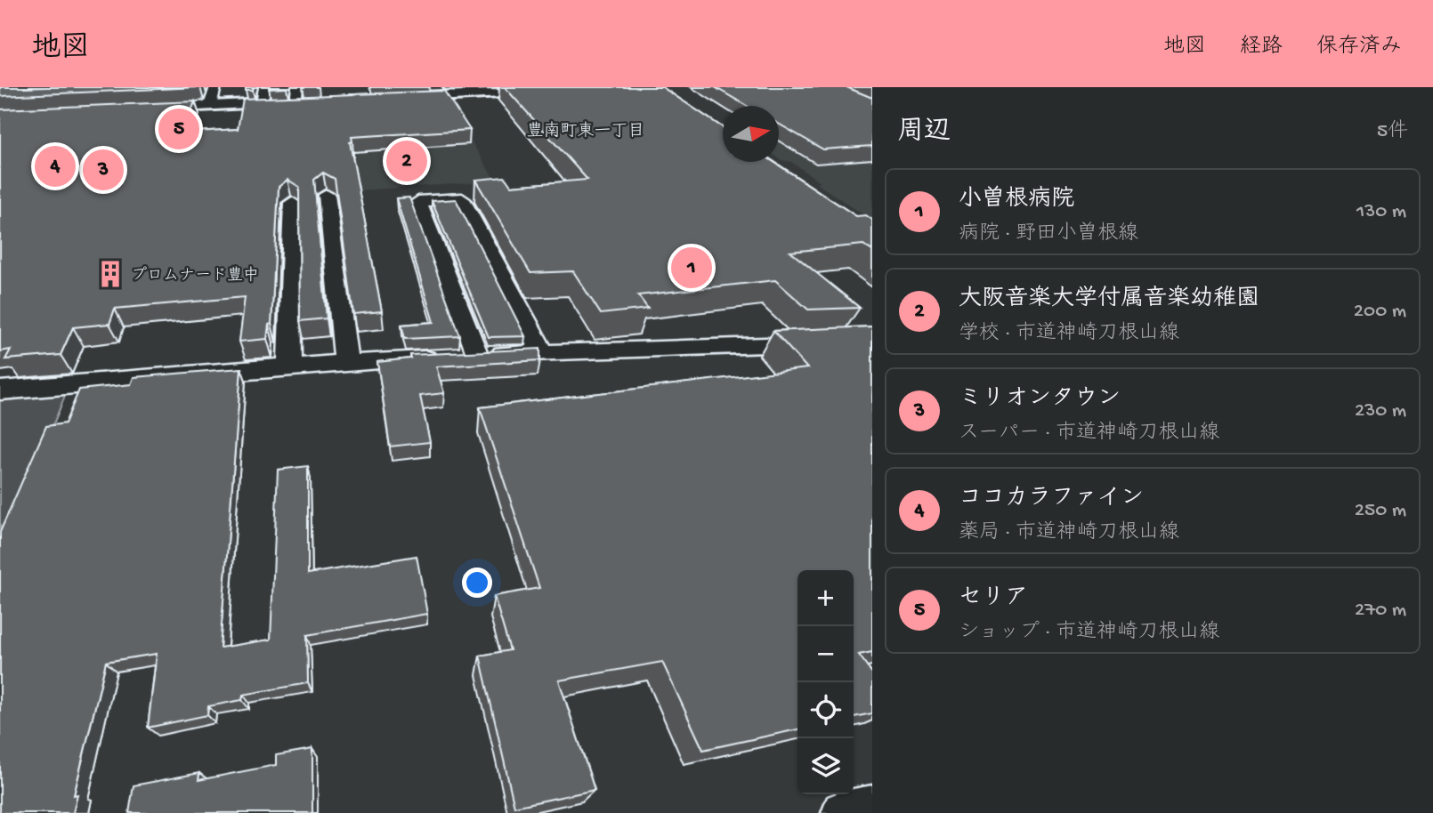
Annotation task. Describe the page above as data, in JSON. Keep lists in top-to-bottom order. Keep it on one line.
{"districts":["豊南町東一丁目"],"places":{"building":["プロムナード豊中"]},"north":"right","page":{"header":"地図","nav":["地図","経路","保存済み"],"heading":["周辺","5件"],"pins":["5","2","4","3","1"],"list":[{"mark":"1","name":"小曽根病院","note":"病院 · 野田小曽根線","value":"130 m"},{"mark":"2","name":"大阪音楽大学付属音楽幼稚園","note":"学校 · 市道神崎刀根山線","value":"200 m"},{"mark":"3","name":"ミリオンタウン","note":"スーパー · 市道神崎刀根山線","value":"230 m"},{"mark":"4","name":"ココカラファイン","note":"薬局 · 市道神崎刀根山線","value":"250 m"},{"mark":"5","name":"セリア","note":"ショップ · 市道神崎刀根山線","value":"270 m"}],"map_buttons":["+","−"]}}
